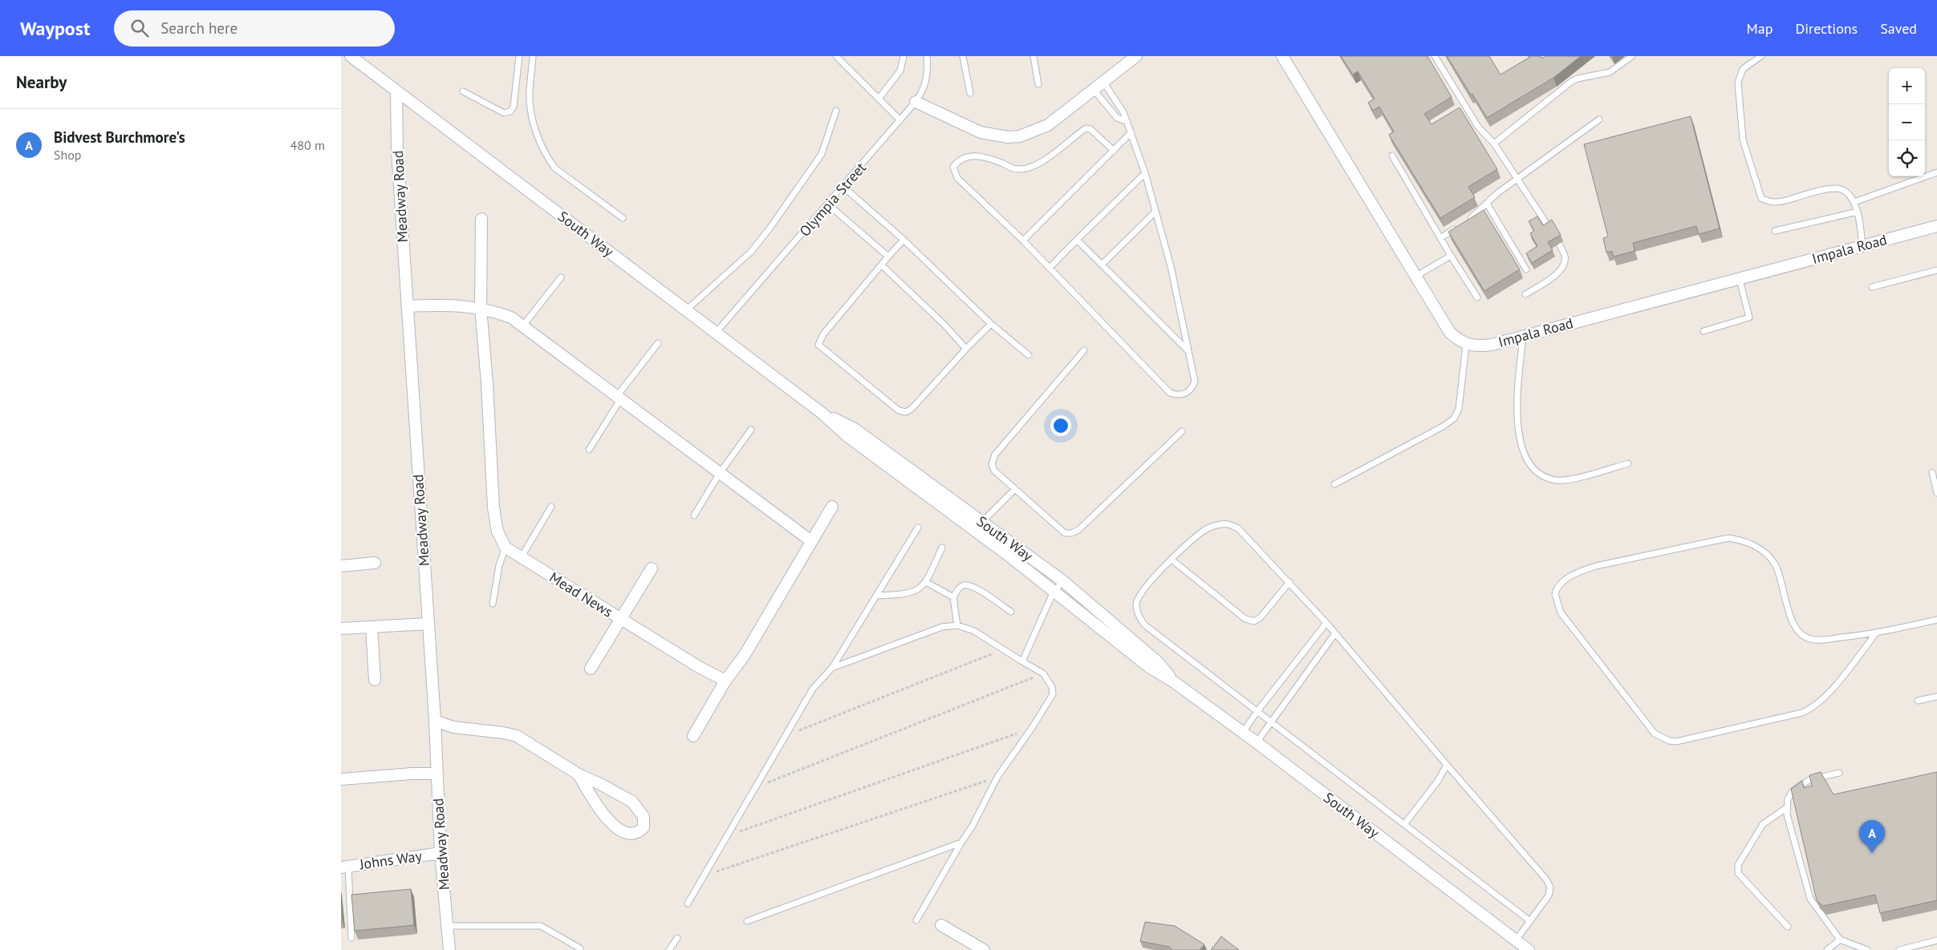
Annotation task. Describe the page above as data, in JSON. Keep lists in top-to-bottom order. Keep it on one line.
{"streets":{"street":["Meadway Road","South Way","Impala Road","Mead News","Johns Way"],"lane":["Olympia Street"]},"crossings":[["Meadway Road","South Way"],["Meadway Road","Johns Way"],["Olympia Street","South Way"]],"page":{"header":"Waypost","search":"Search here","nav":["Map","Directions","Saved"],"heading":"Nearby","map_buttons":["+","−"],"list":[{"mark":"A","name":"Bidvest Burchmore's","note":"Shop","value":"480 m"}],"pins":"A"}}
